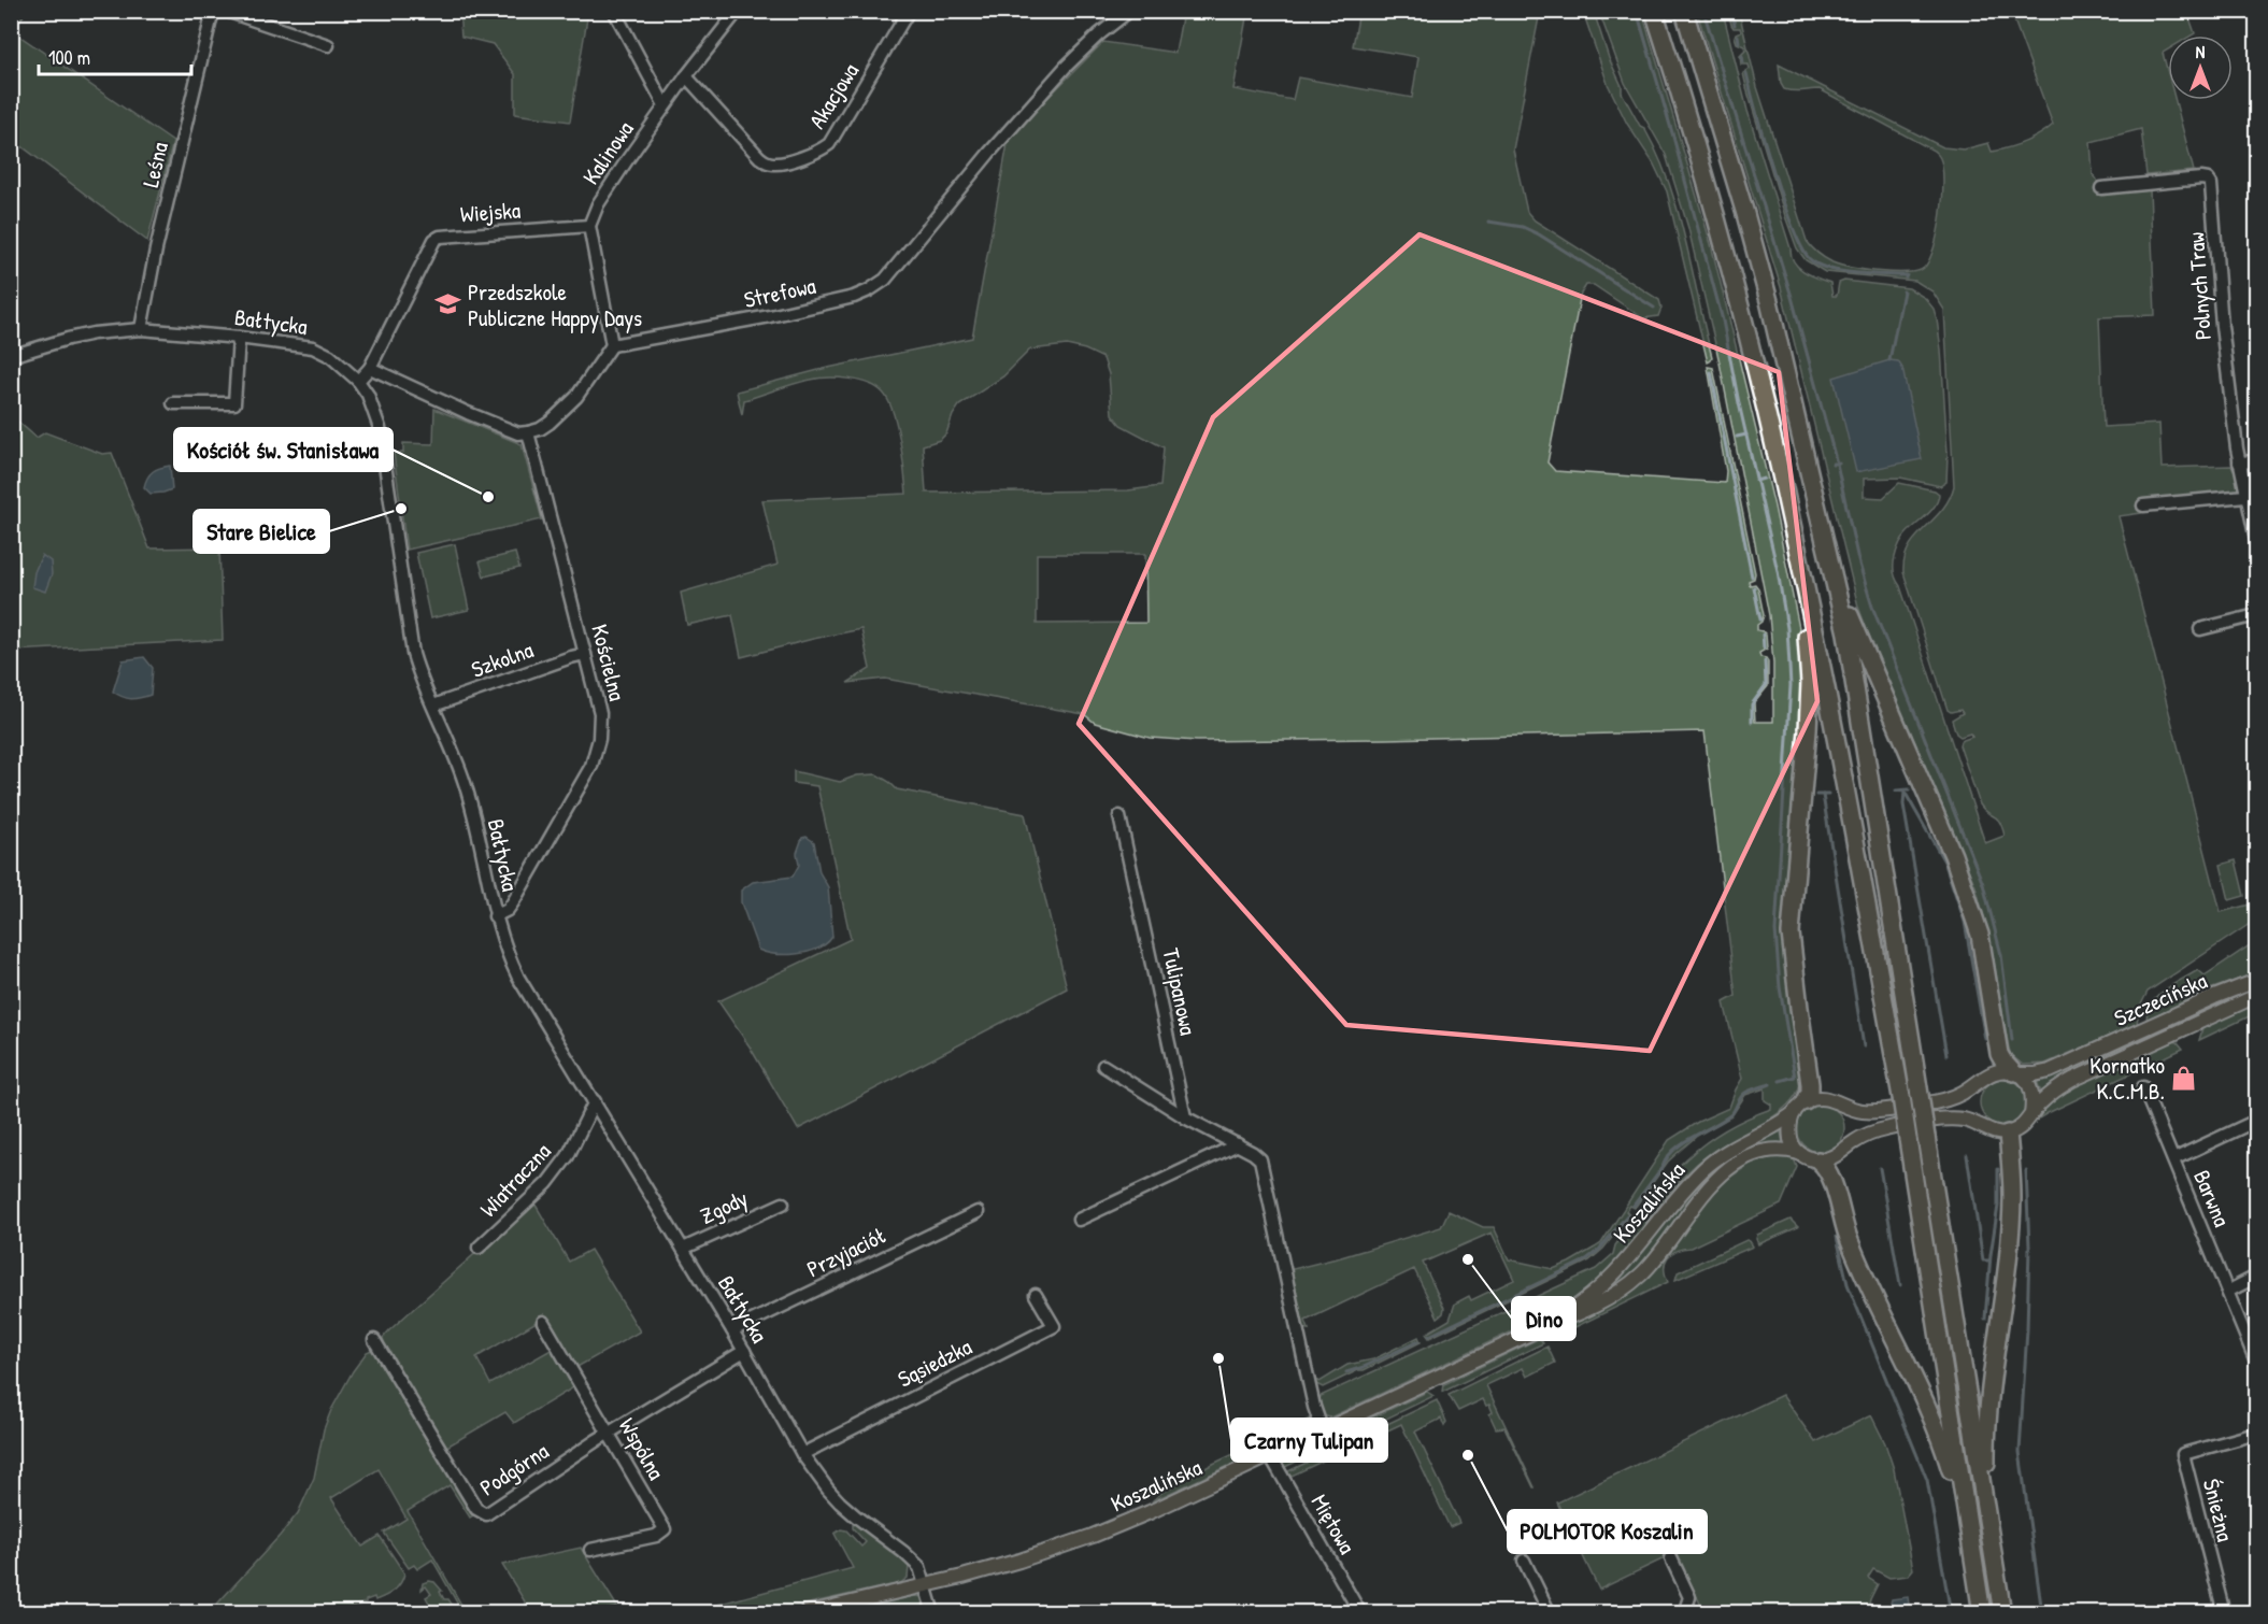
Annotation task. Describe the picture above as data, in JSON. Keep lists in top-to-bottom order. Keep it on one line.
{"streets":{"main road":["Szczecińska","Koszalińska"],"street":["Akacjowa","Kalinowa","Leśna","Wiejska","Polnych Traw","Strefowa","Bałtycka","Szkolna","Kościelna","Tulipanowa","Wiatraczna","Barwna","Zgody","Przyjaciół","Sąsiedzka","Wspólna","Podgórna","Śnieżna","Miętowa"]},"crossings":[["Akacjowa","Kalinowa"],["Kalinowa","Wiejska"],["Kalinowa","Strefowa"],["Kalinowa","Kościelna"],["Leśna","Bałtycka"],["Wiejska","Strefowa"],["Wiejska","Bałtycka"],["Wiejska","Kościelna"],["Strefowa","Kościelna"],["Bałtycka","Szkolna"],["Bałtycka","Kościelna"],["Bałtycka","Wiatraczna"],["Bałtycka","Koszalińska"],["Bałtycka","Zgody"],["Bałtycka","Przyjaciół"],["Bałtycka","Sąsiedzka"],["Bałtycka","Podgórna"],["Szkolna","Kościelna"],["Szczecińska","Koszalińska"],["Koszalińska","Miętowa"],["Wspólna","Podgórna"]],"places":{"school or university":["Przedszkole Publiczne Happy Days"],"other":["Kościół św. Stanisława","Stare Bielice","Dino","Czarny Tulipan","POLMOTOR Koszalin"],"shop":["Kornatko K.C.M.B."]},"scale_bar":"100 m","north":"top"}
